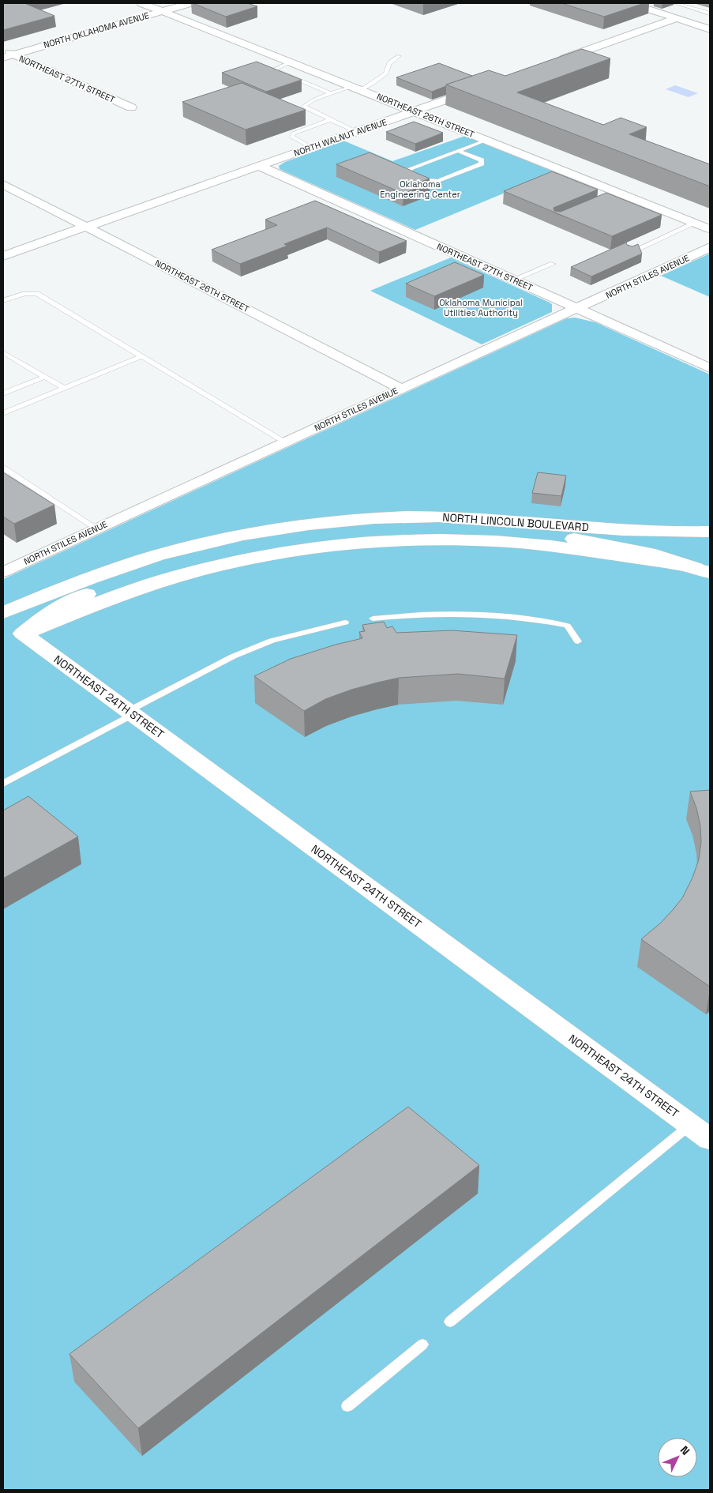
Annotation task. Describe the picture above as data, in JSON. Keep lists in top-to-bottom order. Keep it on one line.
{"streets":{"street":["NORTH OKLAHOMA AVENUE","NORTHEAST 27TH STREET","NORTHEAST 28TH STREET","NORTH WALNUT AVENUE","NORTH STILES AVENUE","NORTHEAST 26TH STREET","NORTH LINCOLN BOULEVARD","NORTHEAST 24TH STREET"]},"crossings":[["NORTH OKLAHOMA AVENUE","NORTHEAST 27TH STREET"],["NORTH OKLAHOMA AVENUE","NORTHEAST 28TH STREET"],["NORTHEAST 27TH STREET","NORTH WALNUT AVENUE"],["NORTHEAST 27TH STREET","NORTH STILES AVENUE"],["NORTHEAST 28TH STREET","NORTH WALNUT AVENUE"],["NORTH WALNUT AVENUE","NORTHEAST 26TH STREET"],["NORTH STILES AVENUE","NORTHEAST 26TH STREET"]],"parks":["Oklahoma Engineering Center","Oklahoma Municipal Utilities Authority"],"north":"top right"}
